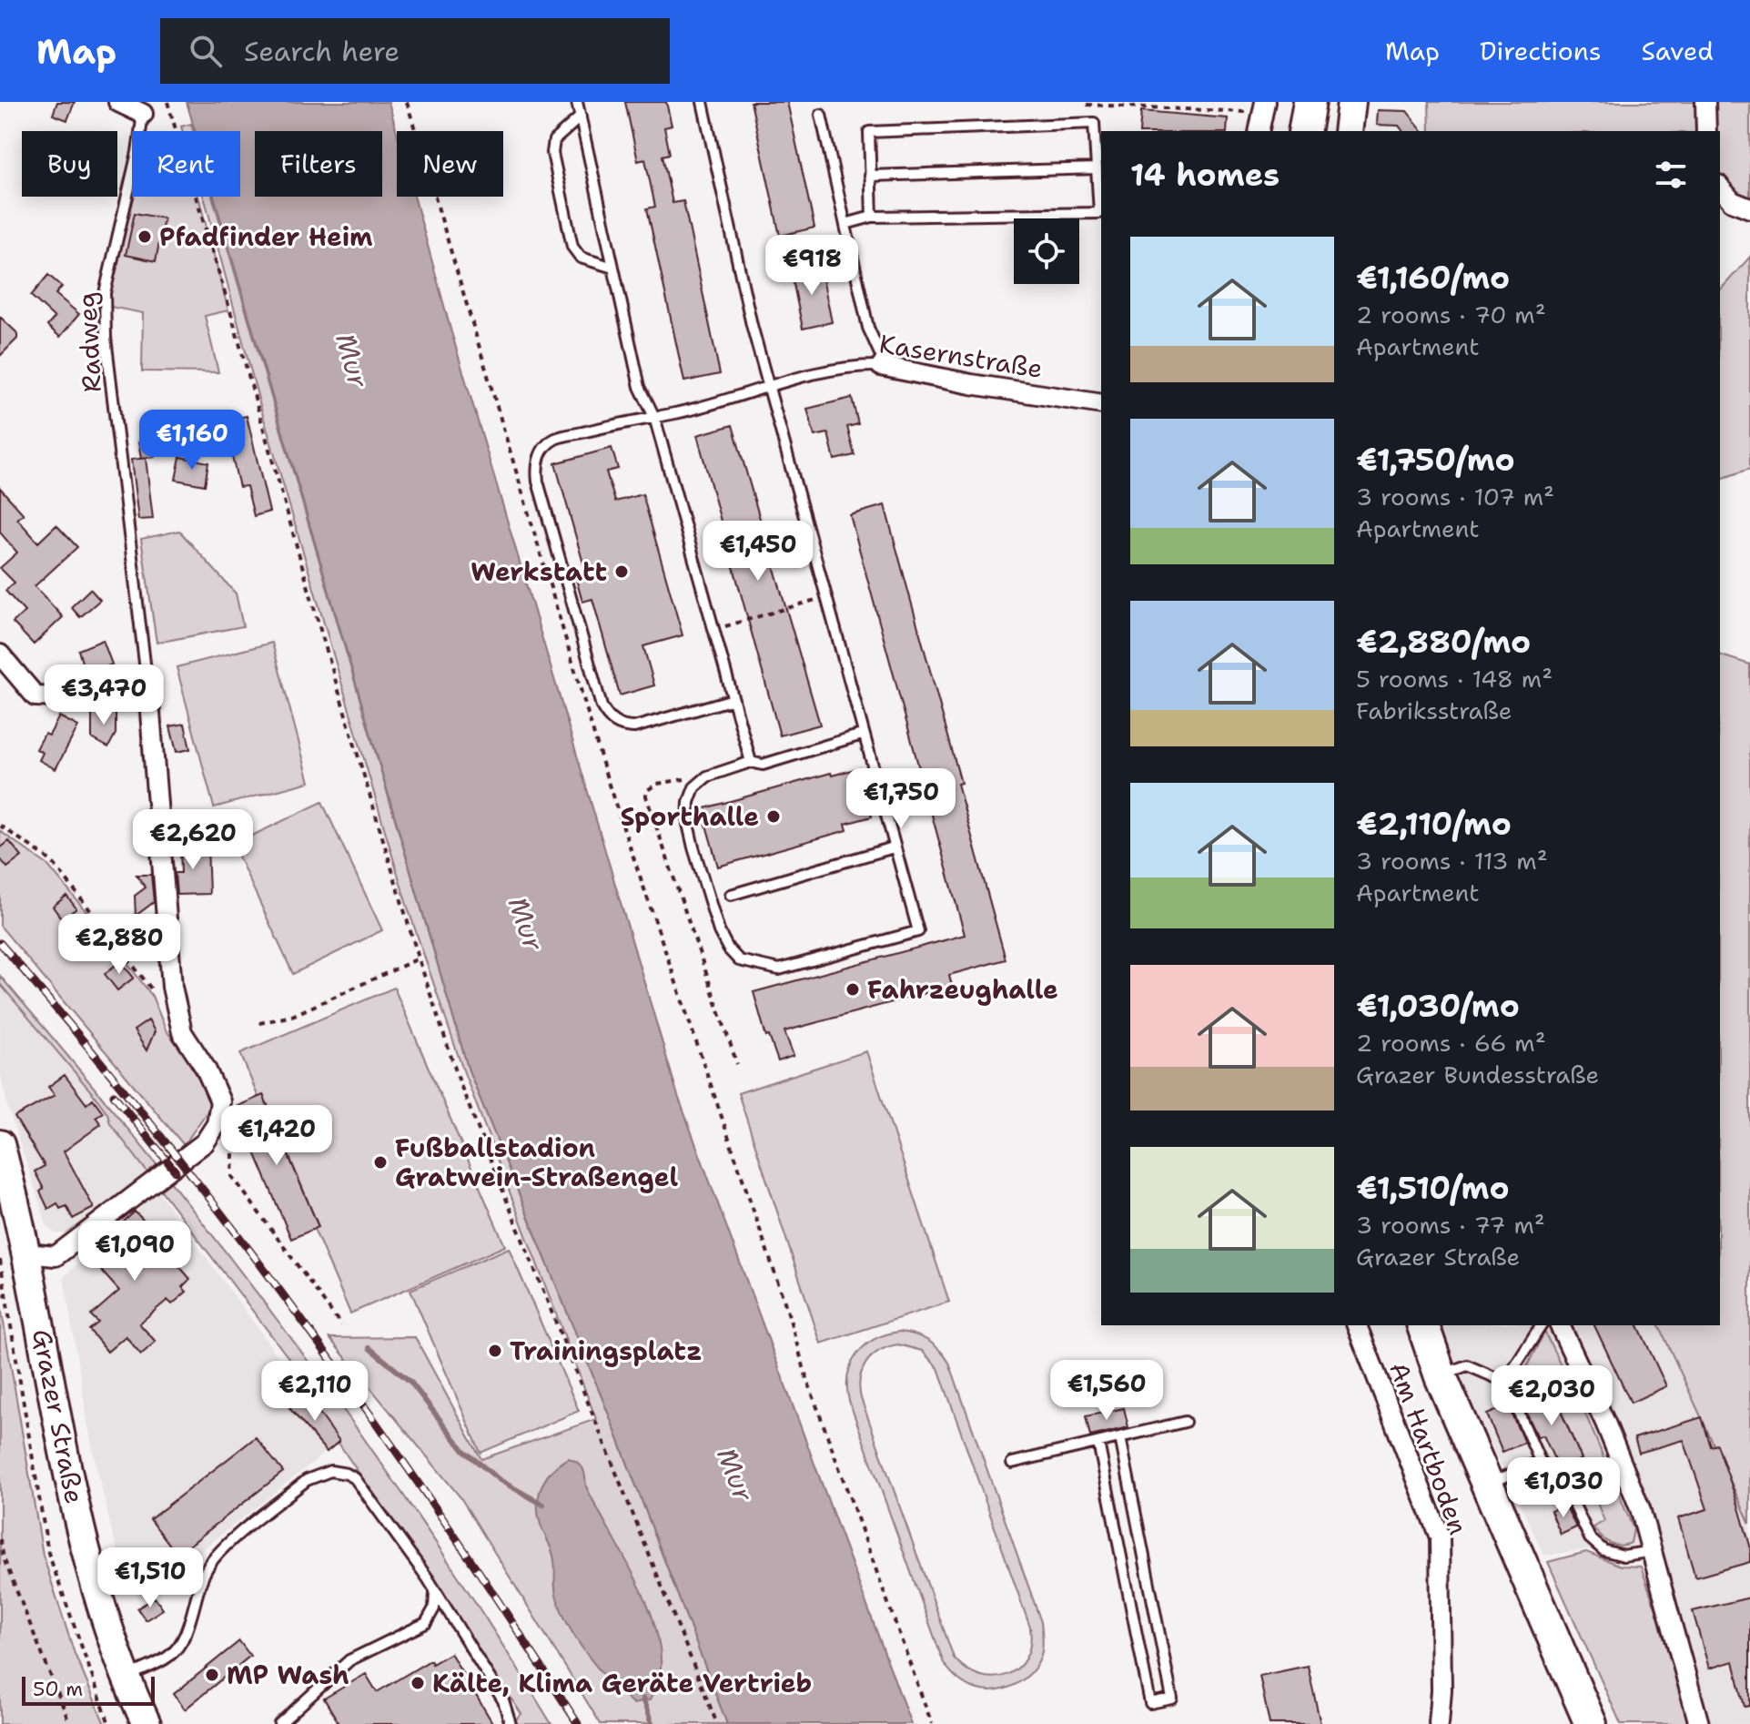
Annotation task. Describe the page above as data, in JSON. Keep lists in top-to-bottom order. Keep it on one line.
{"streets":{"main road":["Grazer Straße"],"street":["Kasernstraße","Am Hartboden"],"lane":["Radweg"]},"water":["Mur"],"places":["Pfadfinder Heim","Werkstatt","Sporthalle","Fahrzeughalle","Fußballstadion Gratwein-Straßengel","Trainingsplatz","MP Wash","Kälte, Klima Geräte Vertrieb"],"scale_bar":"50 m","page":{"header":"Map","search":"Search here","nav":["Map","Directions","Saved"],"chip":["Buy","Rent","Filters","New"],"heading":"14 homes","list":[{"name":"€1,160/mo","note":"2 rooms · 70 m² · Apartment"},{"name":"€1,750/mo","note":"3 rooms · 107 m² · Apartment"},{"name":"€2,880/mo","note":"5 rooms · 148 m² · Fabriksstraße"},{"name":"€2,110/mo","note":"3 rooms · 113 m² · Apartment"},{"name":"€1,030/mo","note":"2 rooms · 66 m² · Grazer Bundesstraße"},{"name":"€1,510/mo","note":"3 rooms · 77 m² · Grazer Straße"}],"price":["€918","€1,160","€1,450","€3,470","€1,750","€2,620","€2,880","€1,420","€1,090","€1,560","€2,110","€2,030","€1,030","€1,510"],"scale":"50 m"}}
